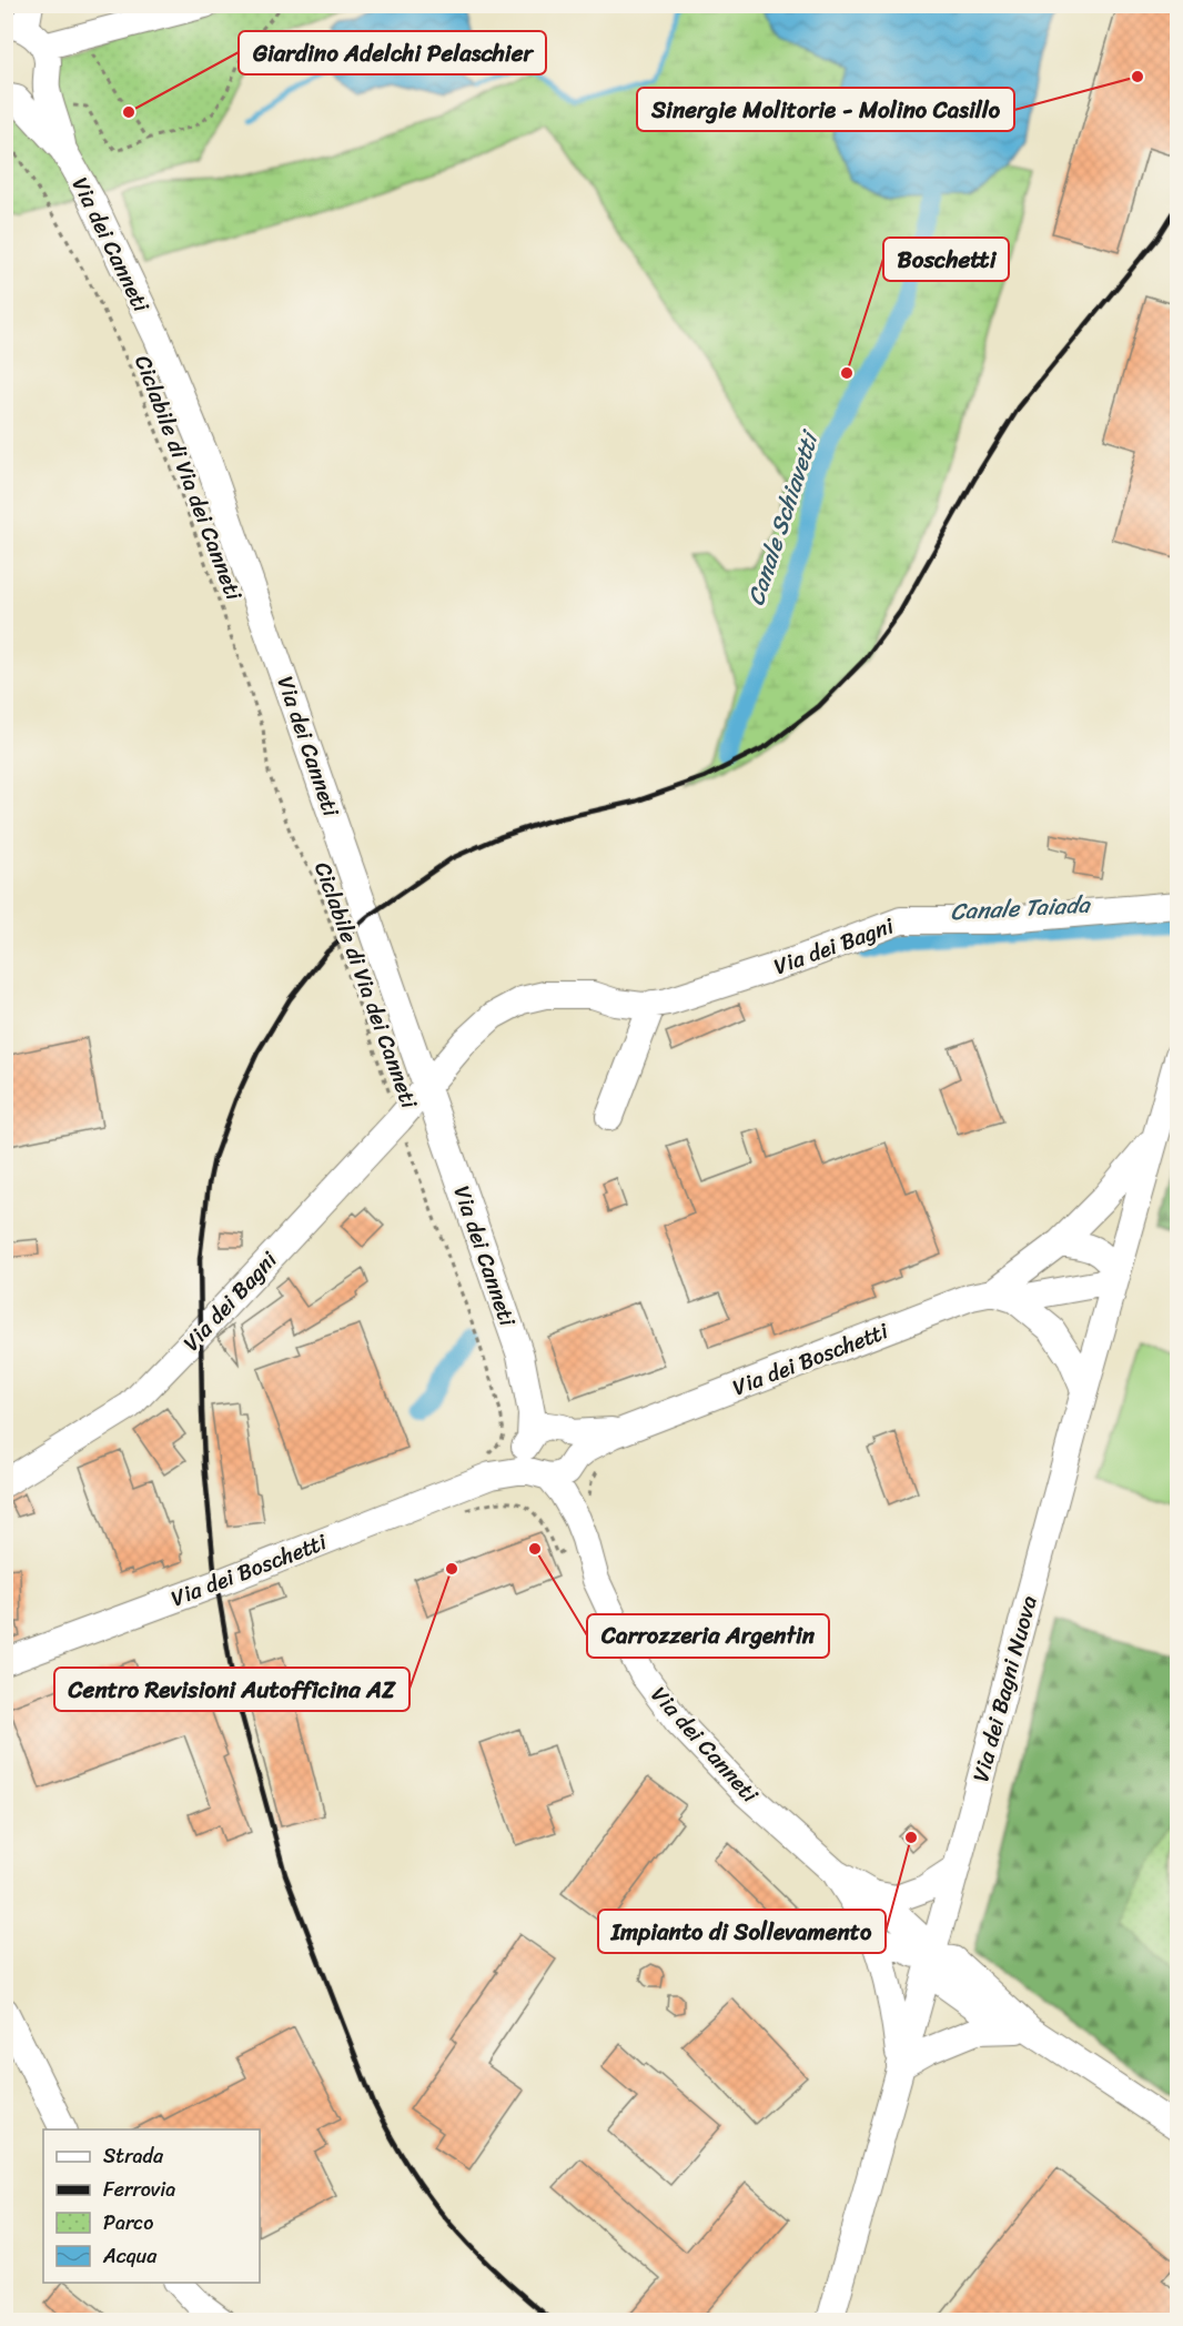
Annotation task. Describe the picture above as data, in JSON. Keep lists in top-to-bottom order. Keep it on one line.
{"streets":{"street":["Via dei Canneti","Via dei Bagni","Via dei Boschetti","Via dei Bagni Nuova"],"path":["Ciclabile di Via dei Canneti"]},"crossings":[["Via dei Canneti","Via dei Bagni"],["Via dei Canneti","Via dei Boschetti"],["Via dei Canneti","Via dei Bagni Nuova"],["Ciclabile di Via dei Canneti","Via dei Bagni"],["Ciclabile di Via dei Canneti","Via dei Boschetti"],["Via dei Boschetti","Via dei Bagni Nuova"]],"water":["Canale Schiavetti","Canale Taiada"],"places":["Sinergie Molitorie - Molino Casillo","Giardino Adelchi Pelaschier","Boschetti","Carrozzeria Argentin","Centro Revisioni Autofficina AZ","Impianto di Sollevamento"],"legend":["Strada","Ferrovia","Parco","Acqua"]}
